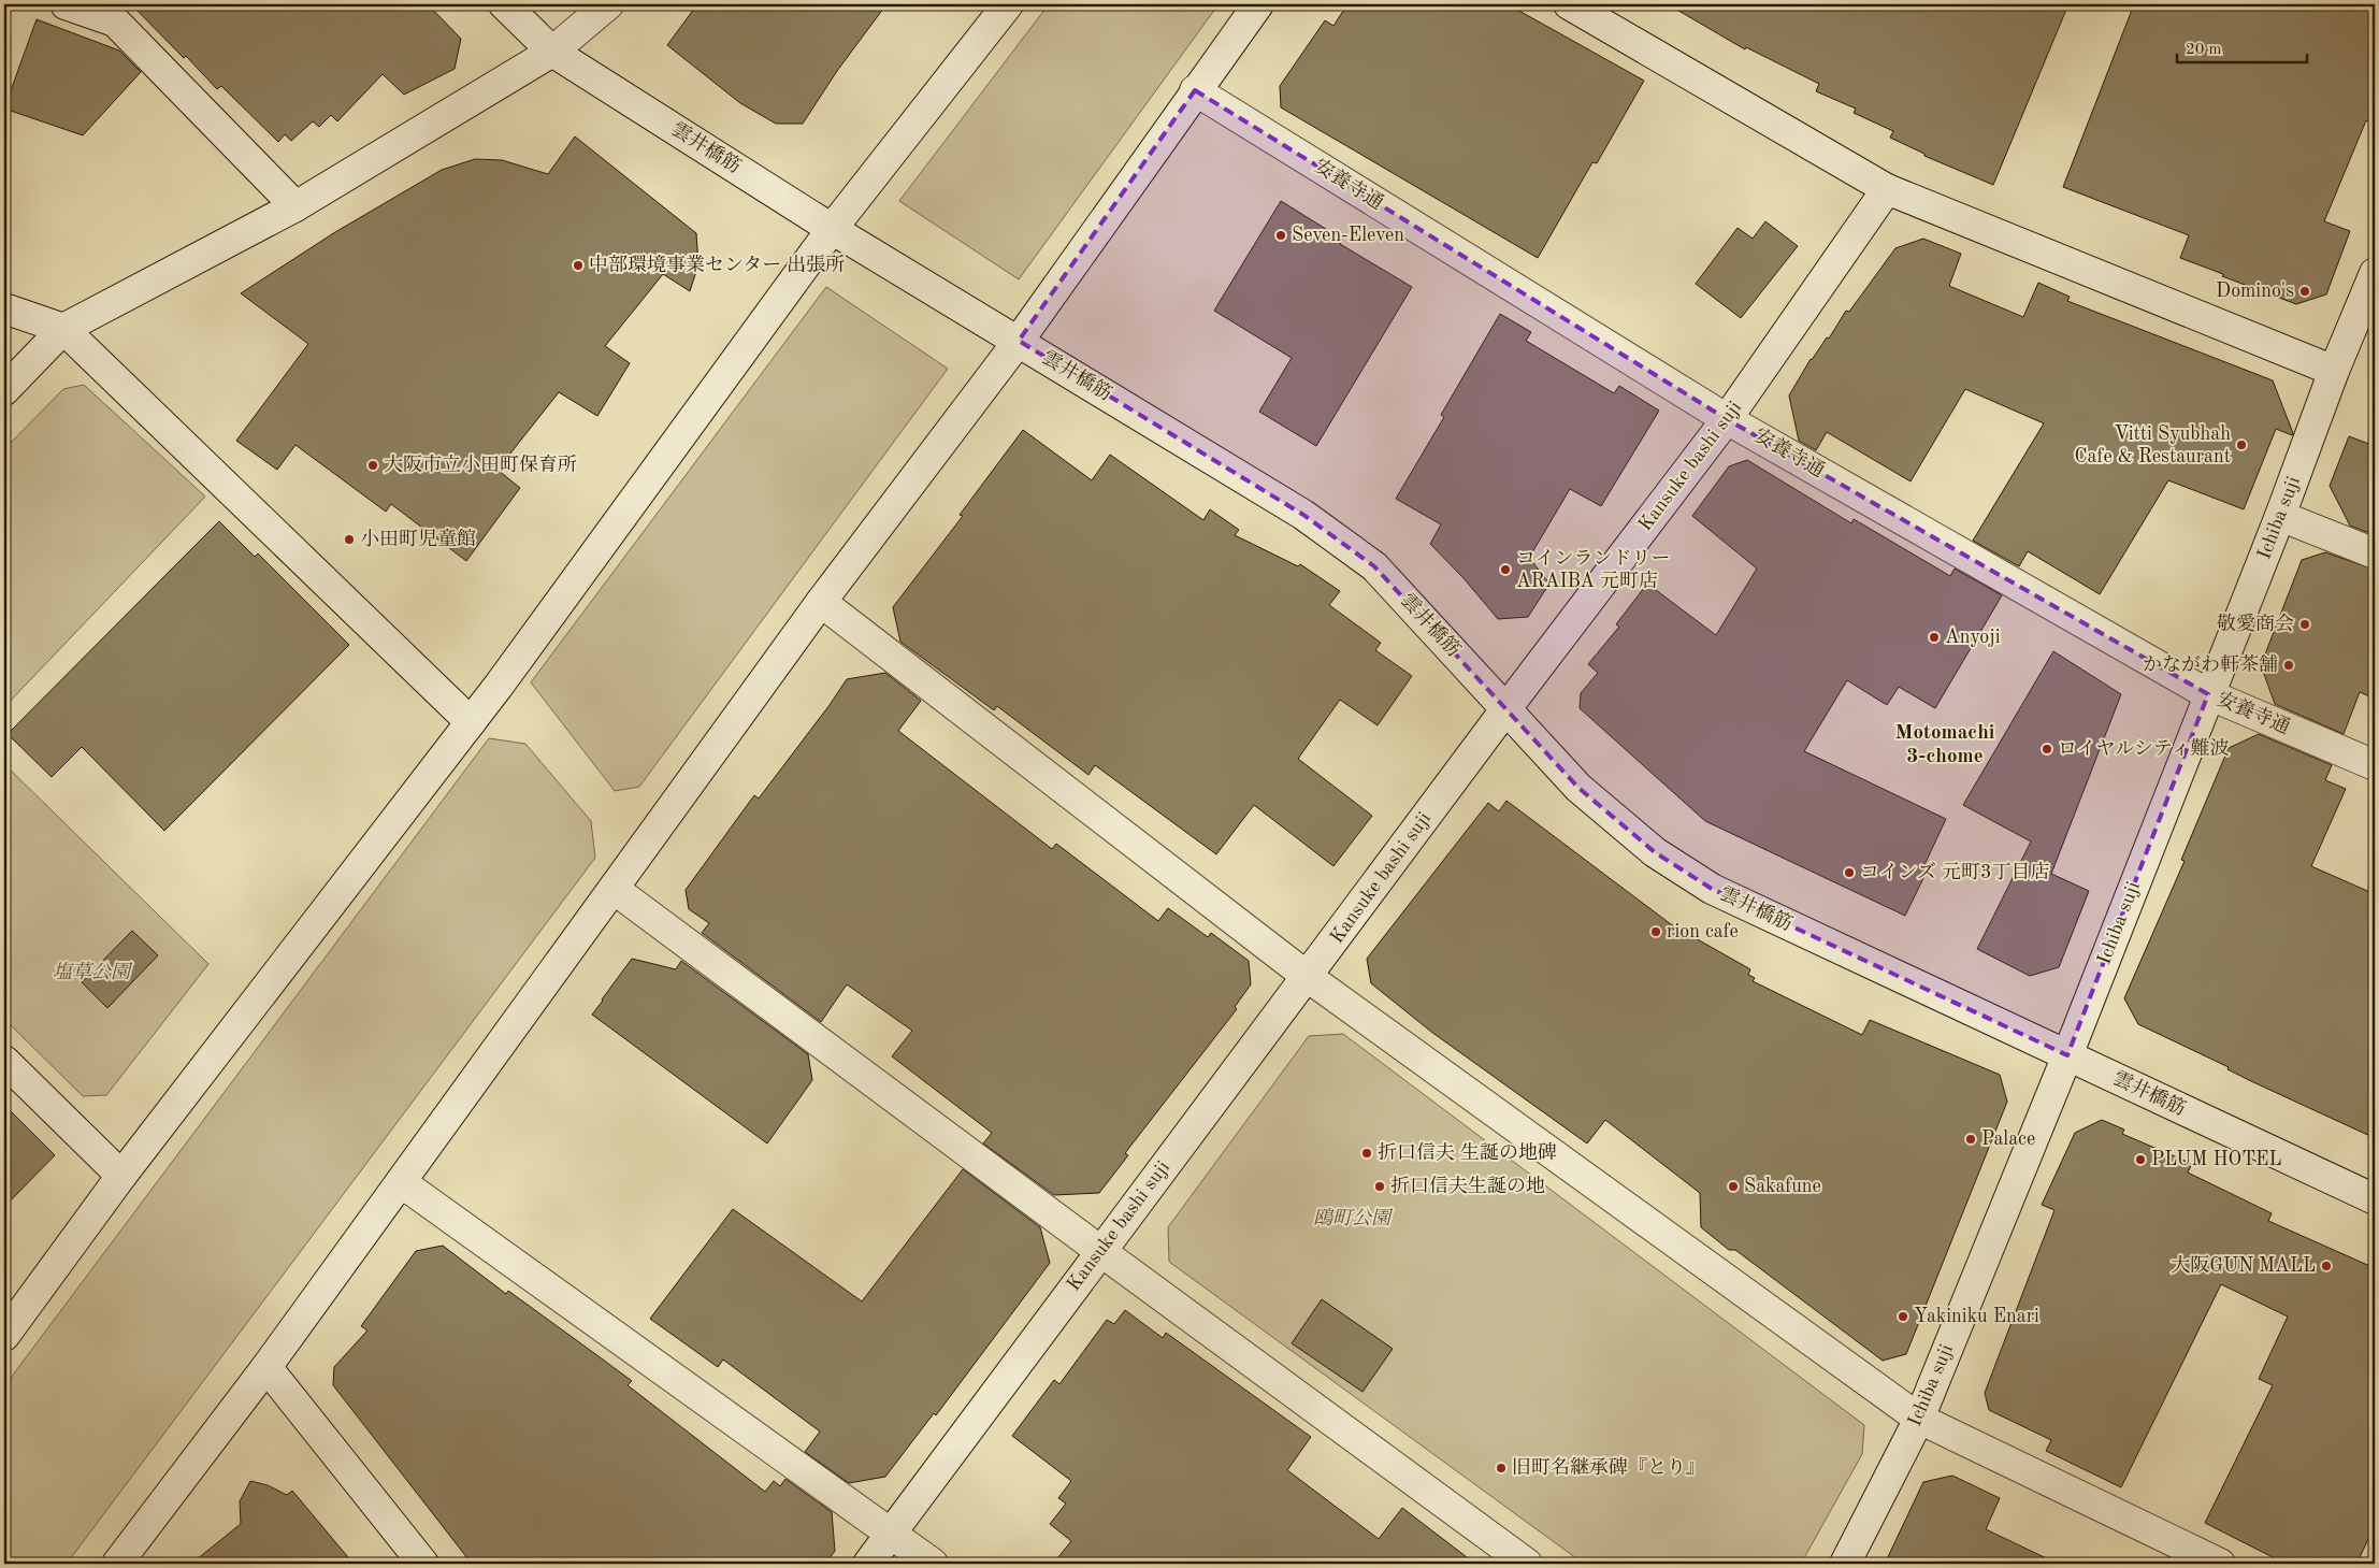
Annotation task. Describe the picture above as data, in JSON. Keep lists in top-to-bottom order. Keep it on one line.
{"streets":{"street":["雲井橋筋","安養寺通","Kansuke bashi suji","Ichiba suji"]},"crossings":[["雲井橋筋","Kansuke bashi suji"],["雲井橋筋","Ichiba suji"],["安養寺通","Kansuke bashi suji"],["安養寺通","Ichiba suji"]],"districts":["Motomachi 3-chome"],"parks":["塩草公園","鴎町公園"],"places":["Seven-Eleven","中部環境事業センター 出張所","Domino's","Vitti Syubhah Cafe & Restaurant","大阪市立小田町保育所","小田町児童館","コインランドリー ARAIBA 元町店","敬愛商会","Anyoji","かながわ軒茶舗","ロイヤルシティ難波","コインズ 元町3丁目店","rion cafe","Palace","折口信夫 生誕の地碑","PLUM HOTEL","折口信夫生誕の地","Sakafune","大阪GUN MALL","Yakiniku Enari","旧町名継承碑『とり』"],"scale_bar":"20 m"}
